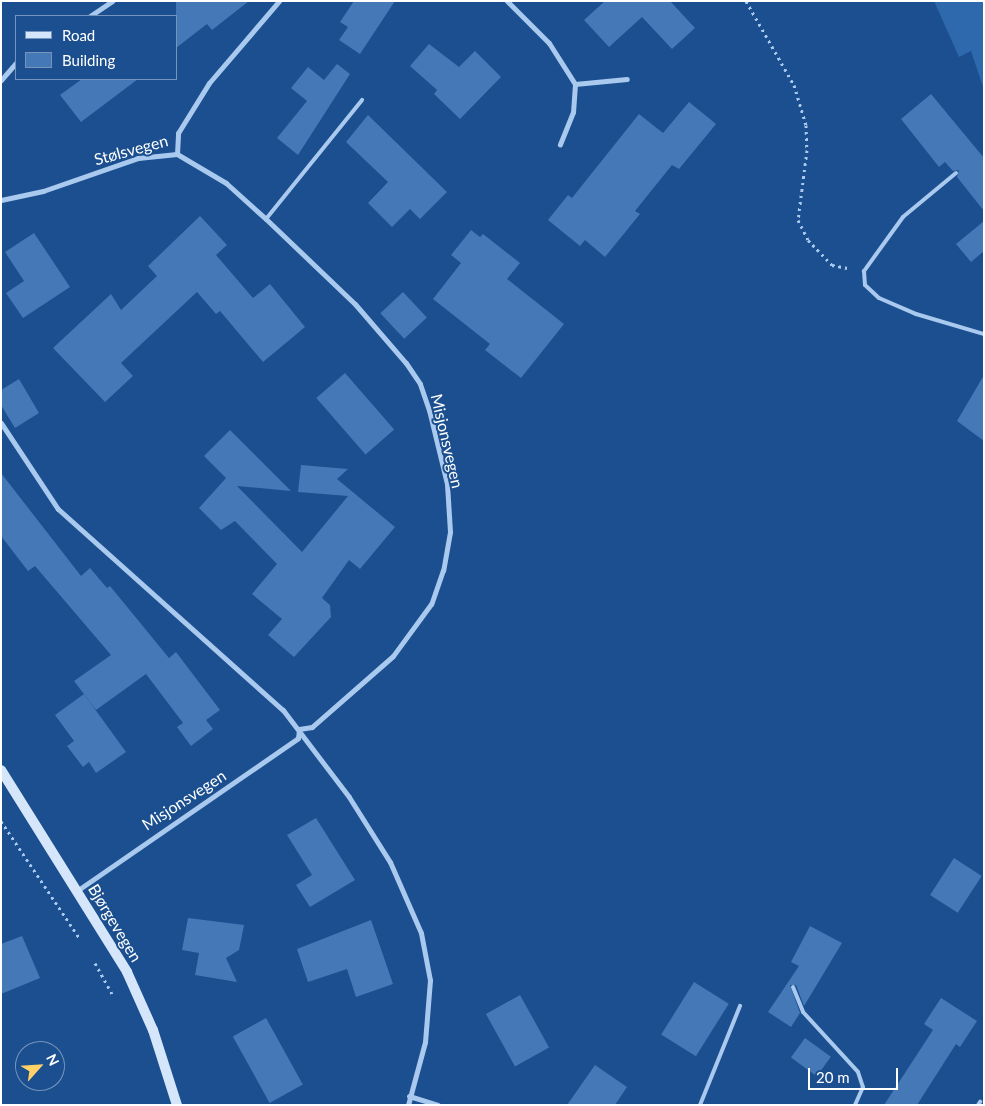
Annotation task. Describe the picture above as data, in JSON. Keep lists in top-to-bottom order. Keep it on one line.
{"streets":{"street":["Stølsvegen","Misjonsvegen","Bjørgevegen"]},"crossings":[["Stølsvegen","Misjonsvegen"],["Misjonsvegen","Bjørgevegen"]],"legend":["Road","Building"],"scale_bar":"20 m","north":"top right"}
